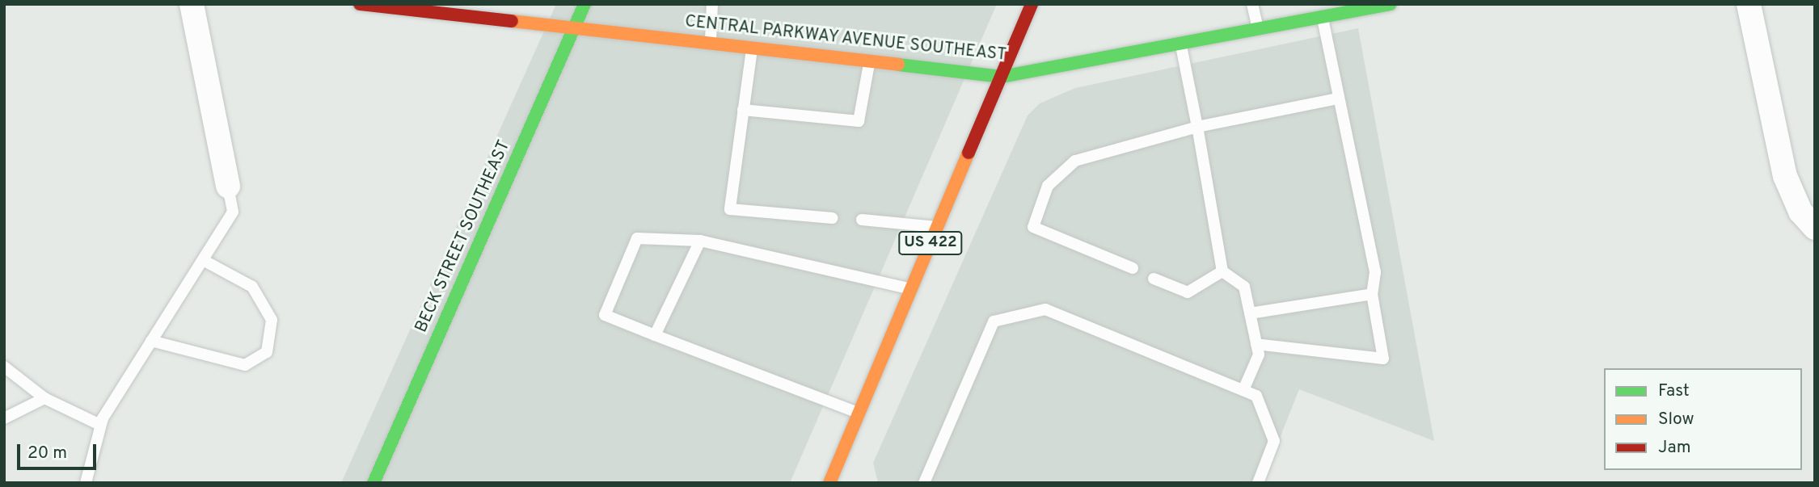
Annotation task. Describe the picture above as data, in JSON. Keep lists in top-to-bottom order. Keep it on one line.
{"streets":{"street":["CENTRAL PARKWAY AVENUE SOUTHEAST","BECK STREET SOUTHEAST","US 422"]},"crossings":[["CENTRAL PARKWAY AVENUE SOUTHEAST","BECK STREET SOUTHEAST"],["CENTRAL PARKWAY AVENUE SOUTHEAST","US 422"]],"legend":["Fast","Slow","Jam"],"scale_bar":"20 m"}
